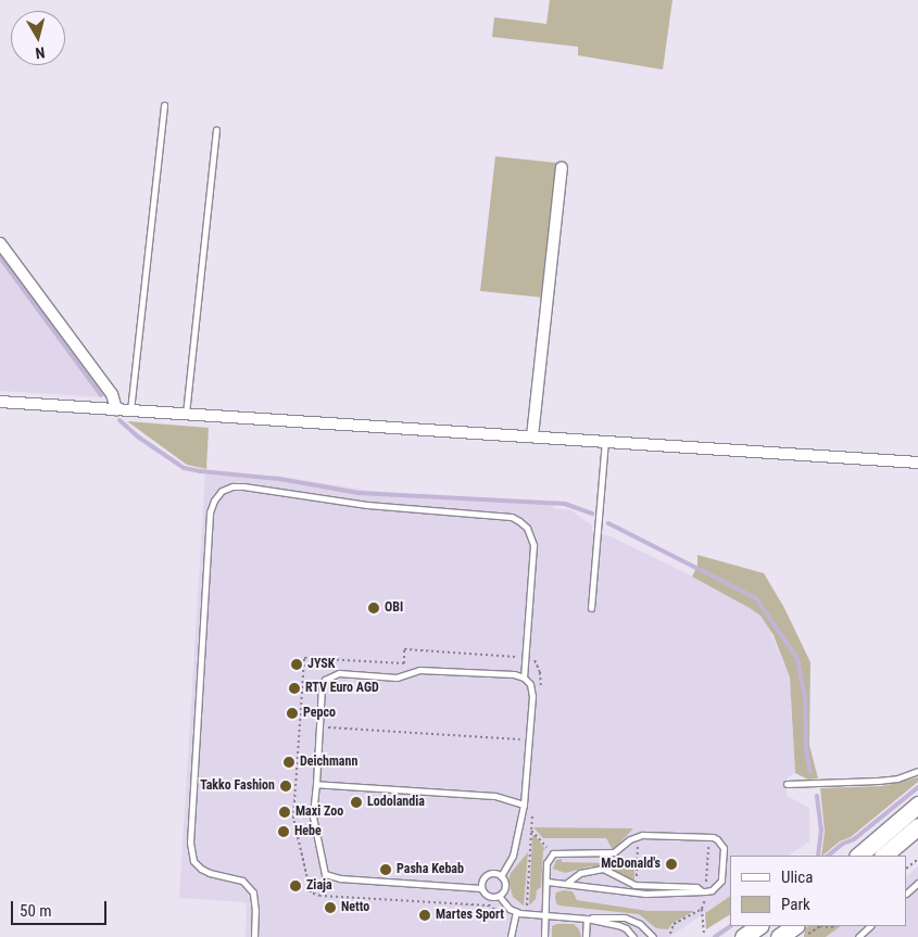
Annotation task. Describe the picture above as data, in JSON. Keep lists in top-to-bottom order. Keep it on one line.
{"places":["OBI","JYSK","RTV Euro AGD","Pepco","Deichmann","Takko Fashion","Lodolandia","Maxi Zoo","Hebe","McDonald's","Pasha Kebab","Ziaja","Netto","Martes Sport"],"legend":["Ulica","Park"],"scale_bar":"50 m","north":"bottom"}
